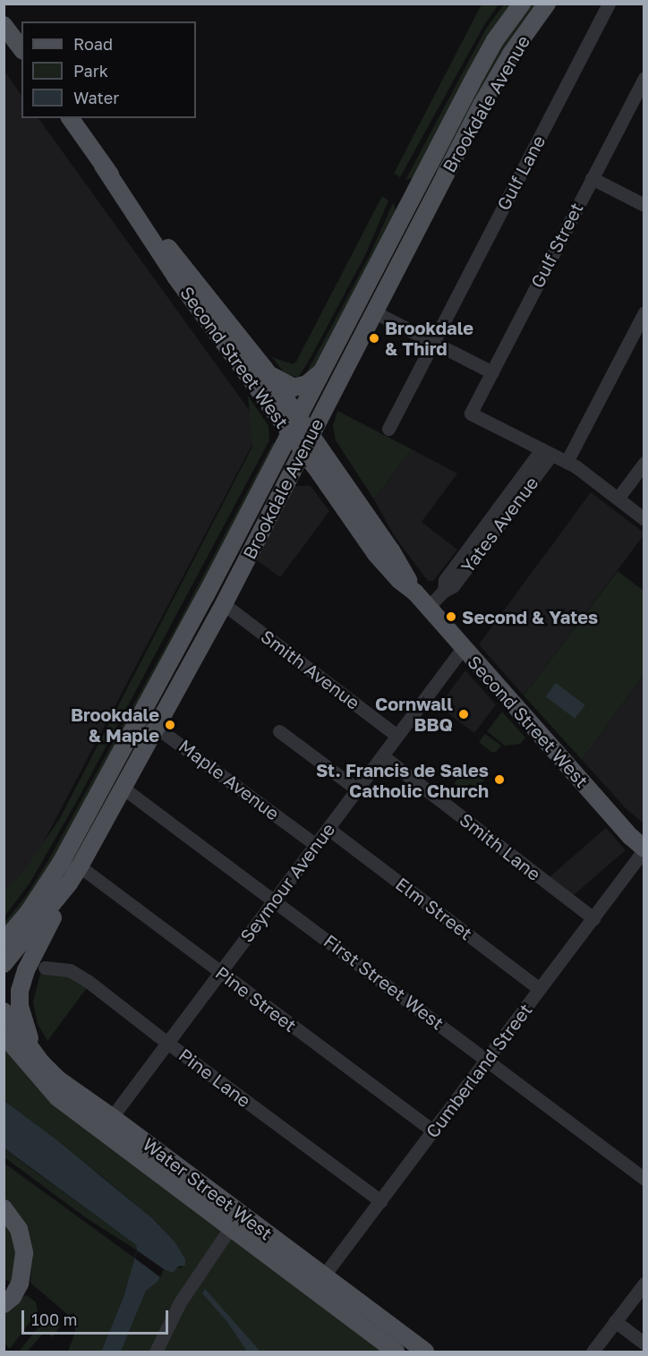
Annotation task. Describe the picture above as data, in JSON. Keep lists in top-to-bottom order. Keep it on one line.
{"streets":{"main road":["Brookdale Avenue","Second Street West","Water Street West"],"street":["Gulf Lane","Gulf Street","Yates Avenue","Smith Avenue","Maple Avenue","Smith Lane","Seymour Avenue","Elm Street","First Street West","Pine Street","Cumberland Street","Pine Lane"]},"crossings":[["Brookdale Avenue","Second Street West"],["Brookdale Avenue","Smith Avenue"],["Brookdale Avenue","Maple Avenue"],["Brookdale Avenue","First Street West"],["Brookdale Avenue","Pine Street"],["Gulf Street","Yates Avenue"],["Second Street West","Yates Avenue"],["Second Street West","Seymour Avenue"],["Second Street West","Cumberland Street"],["Smith Avenue","Seymour Avenue"],["Maple Avenue","Seymour Avenue"],["Smith Lane","Seymour Avenue"],["Smith Lane","Cumberland Street"],["Seymour Avenue","Elm Street"],["Seymour Avenue","First Street West"],["Seymour Avenue","Pine Street"],["Seymour Avenue","Pine Lane"],["Seymour Avenue","Water Street West"],["Elm Street","Cumberland Street"],["First Street West","Cumberland Street"],["Pine Street","Cumberland Street"],["Cumberland Street","Pine Lane"],["Cumberland Street","Water Street West"]],"places":["Brookdale & Third","Second & Yates","Cornwall BBQ","Brookdale & Maple","St. Francis de Sales Catholic Church"],"legend":["Road","Park","Water"],"scale_bar":"100 m"}
